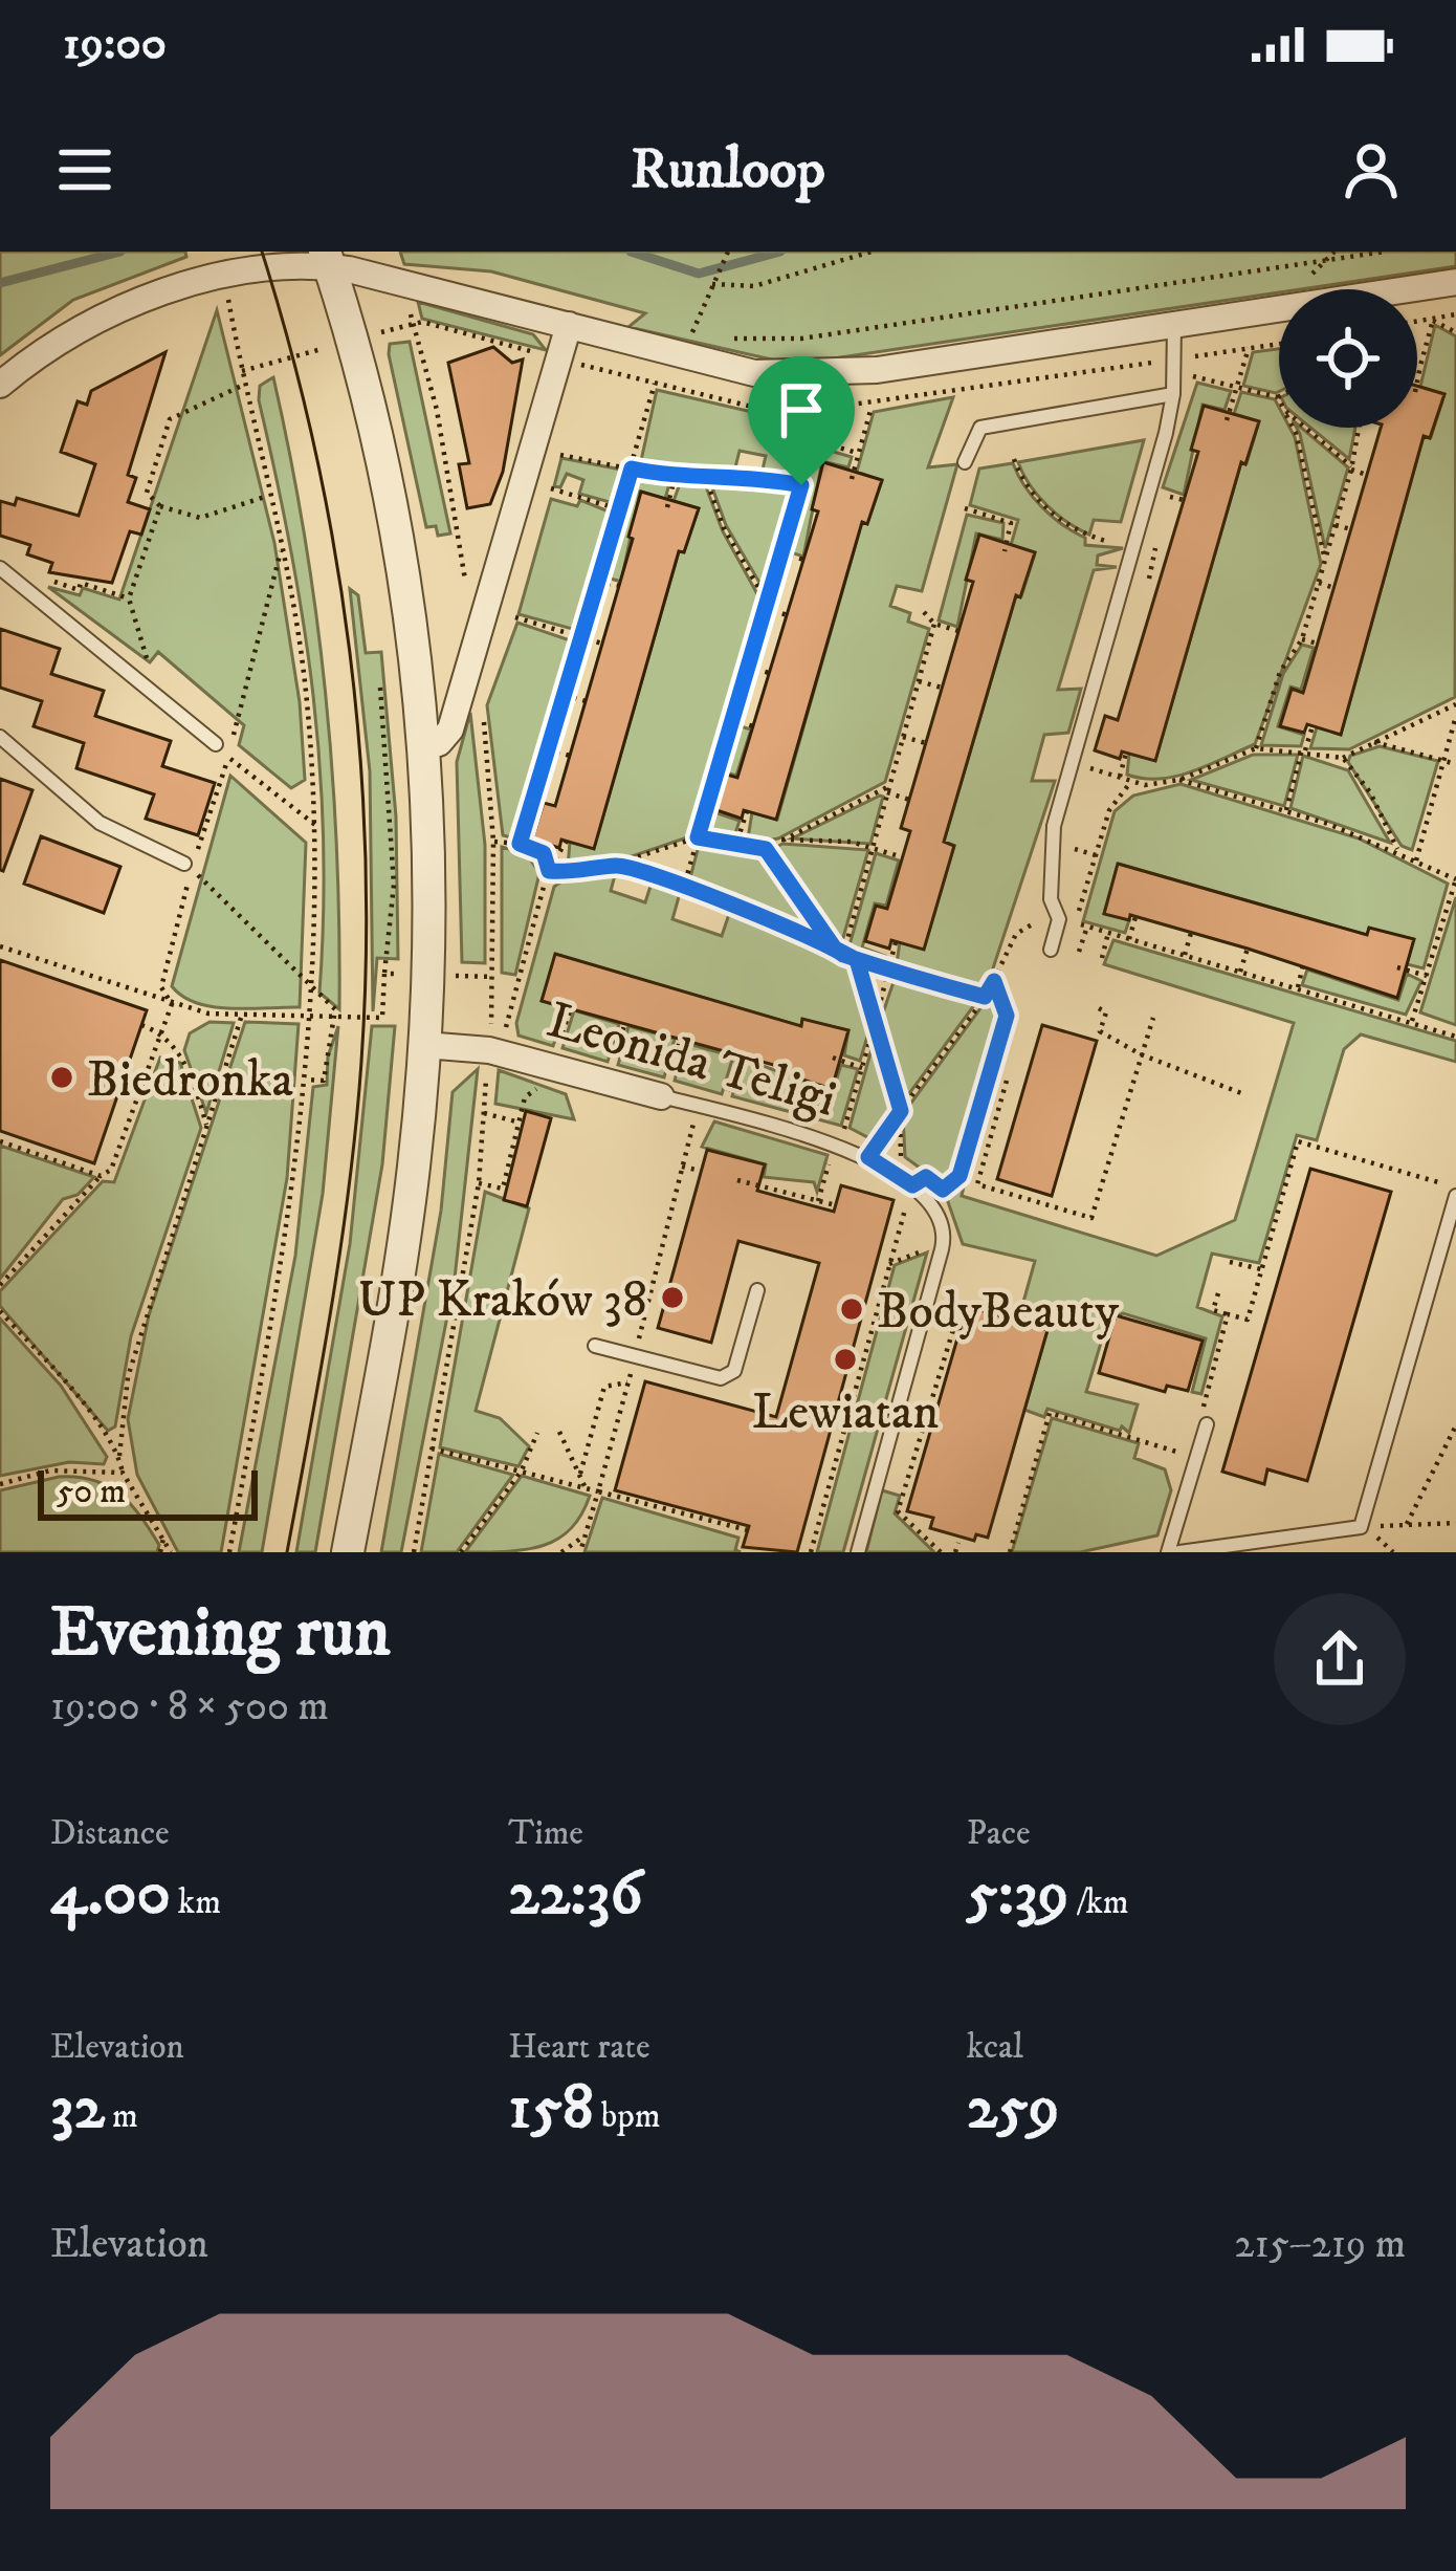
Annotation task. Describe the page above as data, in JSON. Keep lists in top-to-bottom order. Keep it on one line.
{"streets":{"street":["Leonida Teligi"]},"places":["Biedronka","UP Kraków 38","BodyBeauty","Lewiatan"],"scale_bar":"50 m","page":{"status":"19:00","header":"Runloop","scale":"50 m","heading":["Evening run","19:00 · 8 × 500 m"],"stats":[["Distance","4.00 km"],["Time","22:36"],["Pace","5:39 /km"],["Elevation","32 m"],["Heart rate","158 bpm"],["kcal","259"]],"chart":["Elevation","215–219 m"]}}
